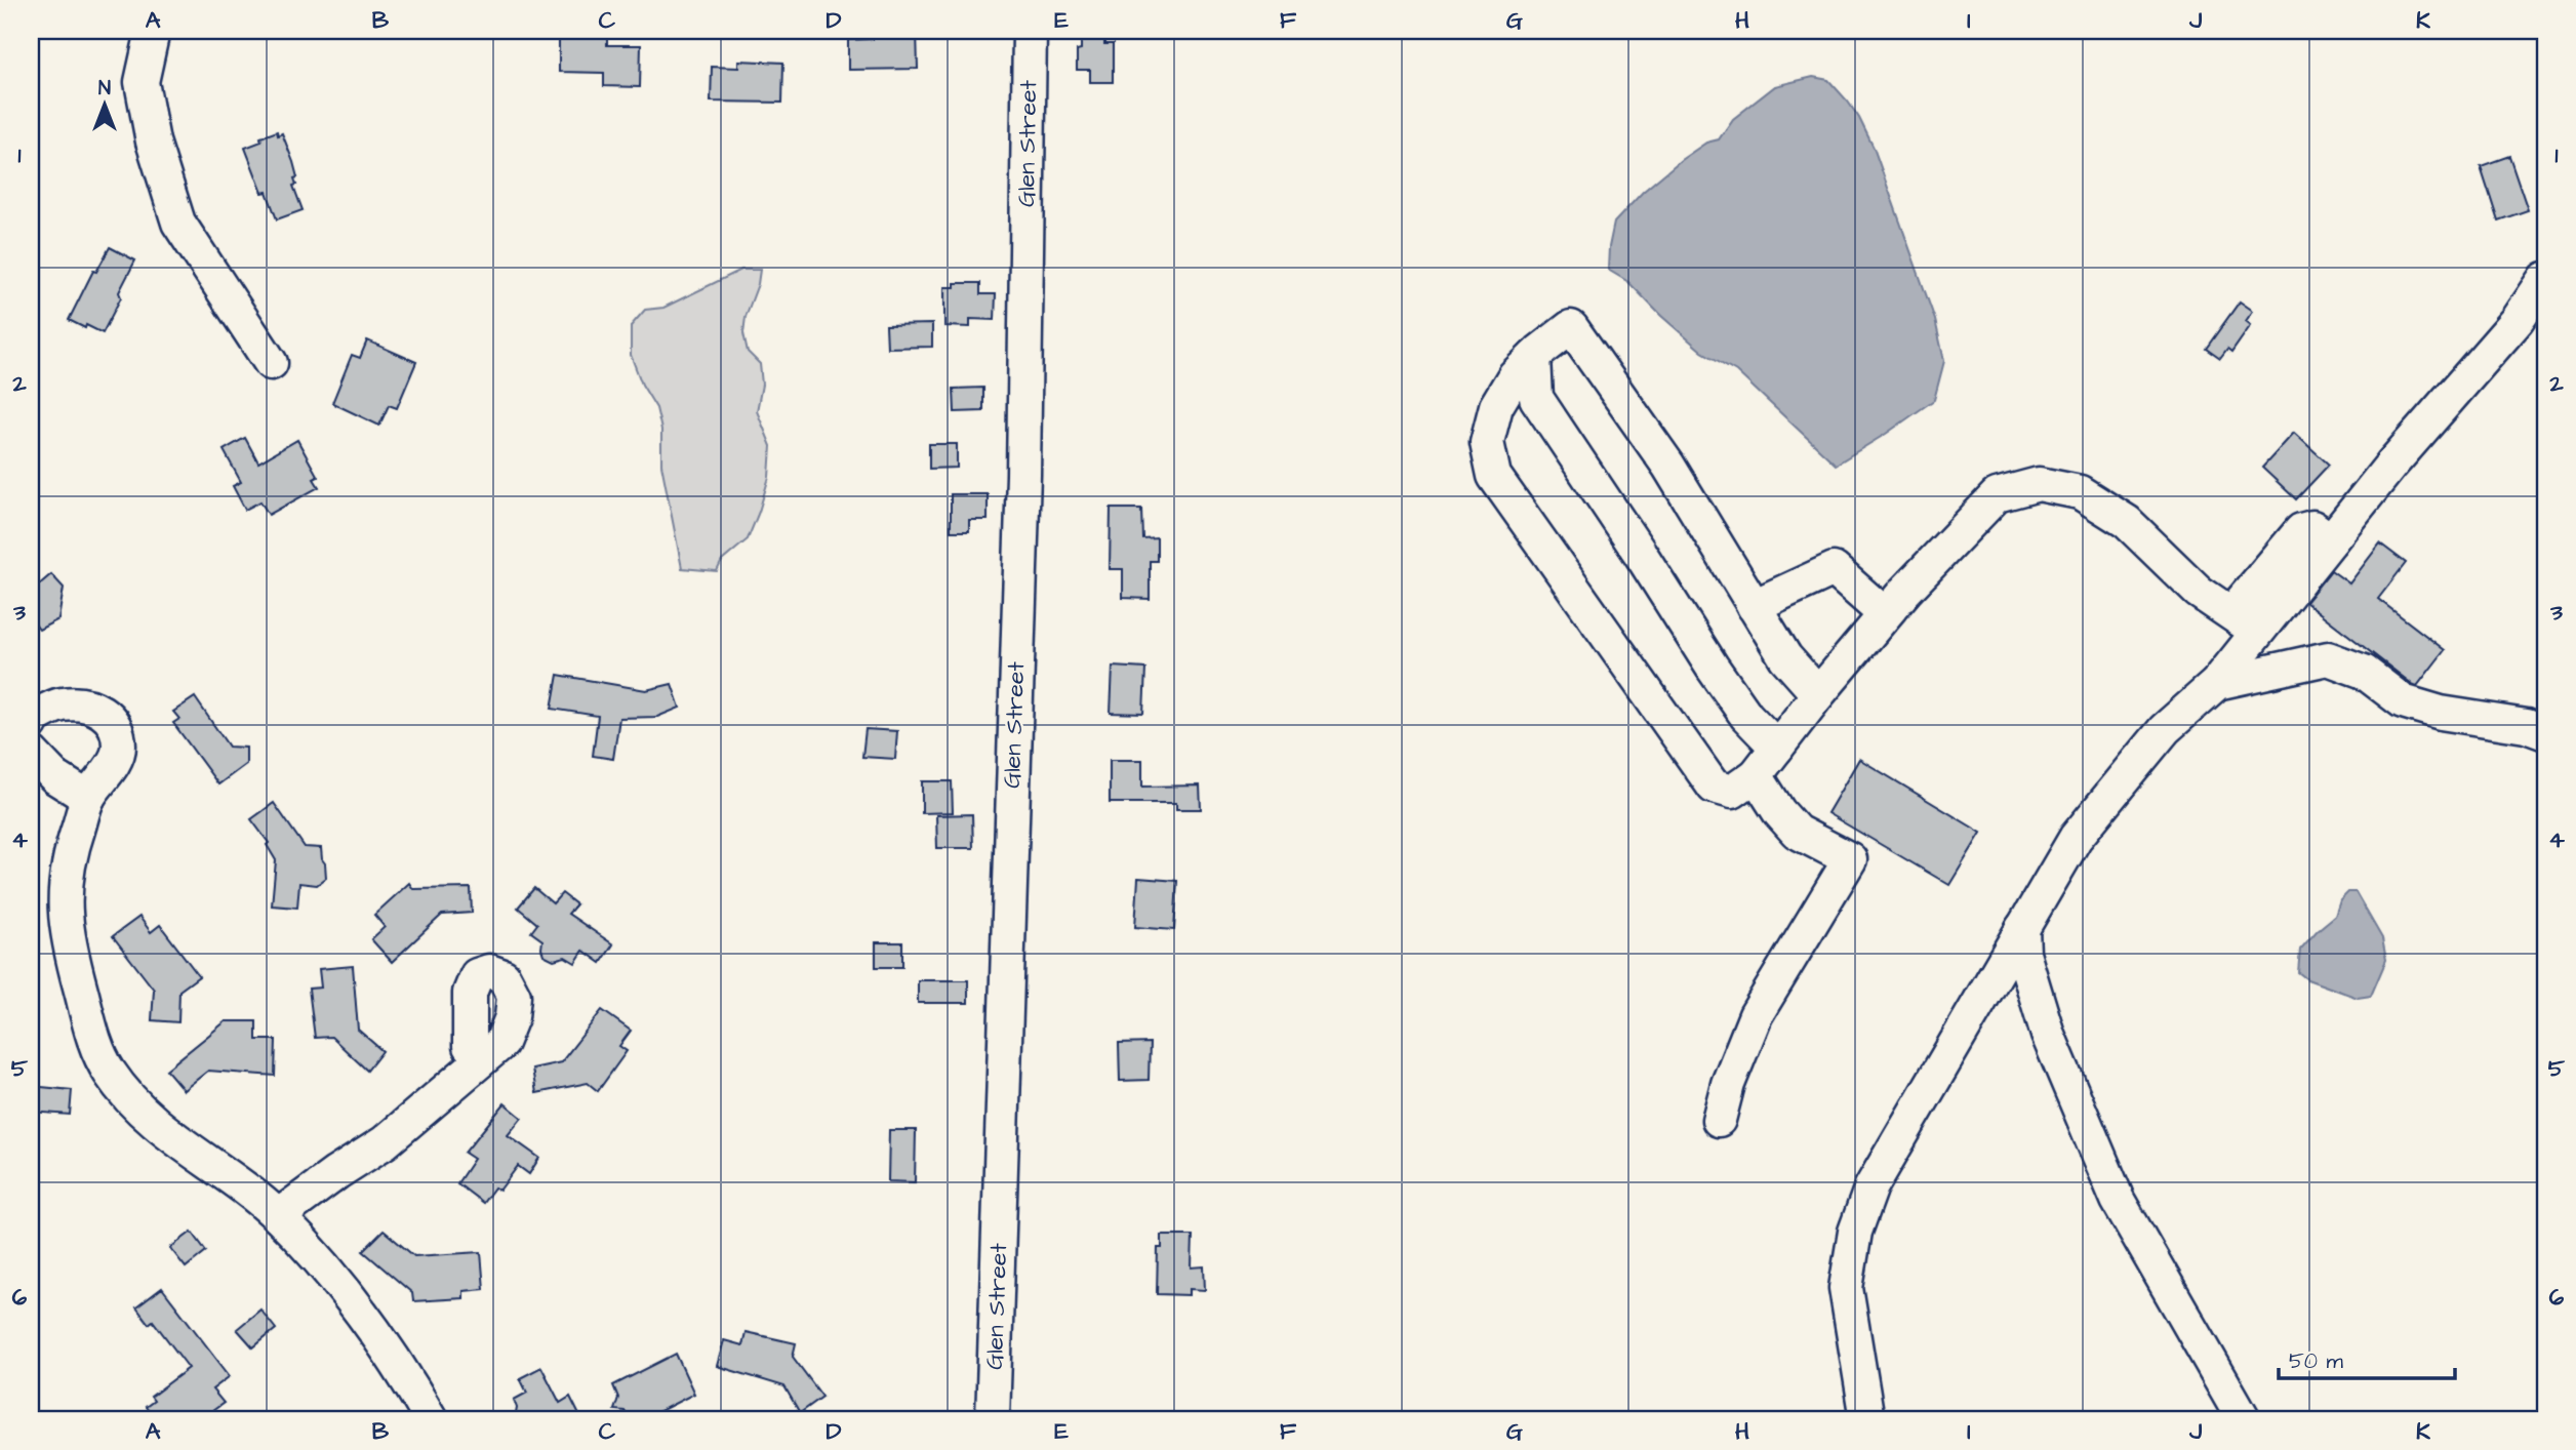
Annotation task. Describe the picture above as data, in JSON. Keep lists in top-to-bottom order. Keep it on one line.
{"streets":{"street":["Glen Street"]},"scale_bar":"50 m","north":"top","grid":{"columns":["A","B","C","D","E","F","G","H","I","J","K"],"rows":["1","2","3","4","5","6"]}}
